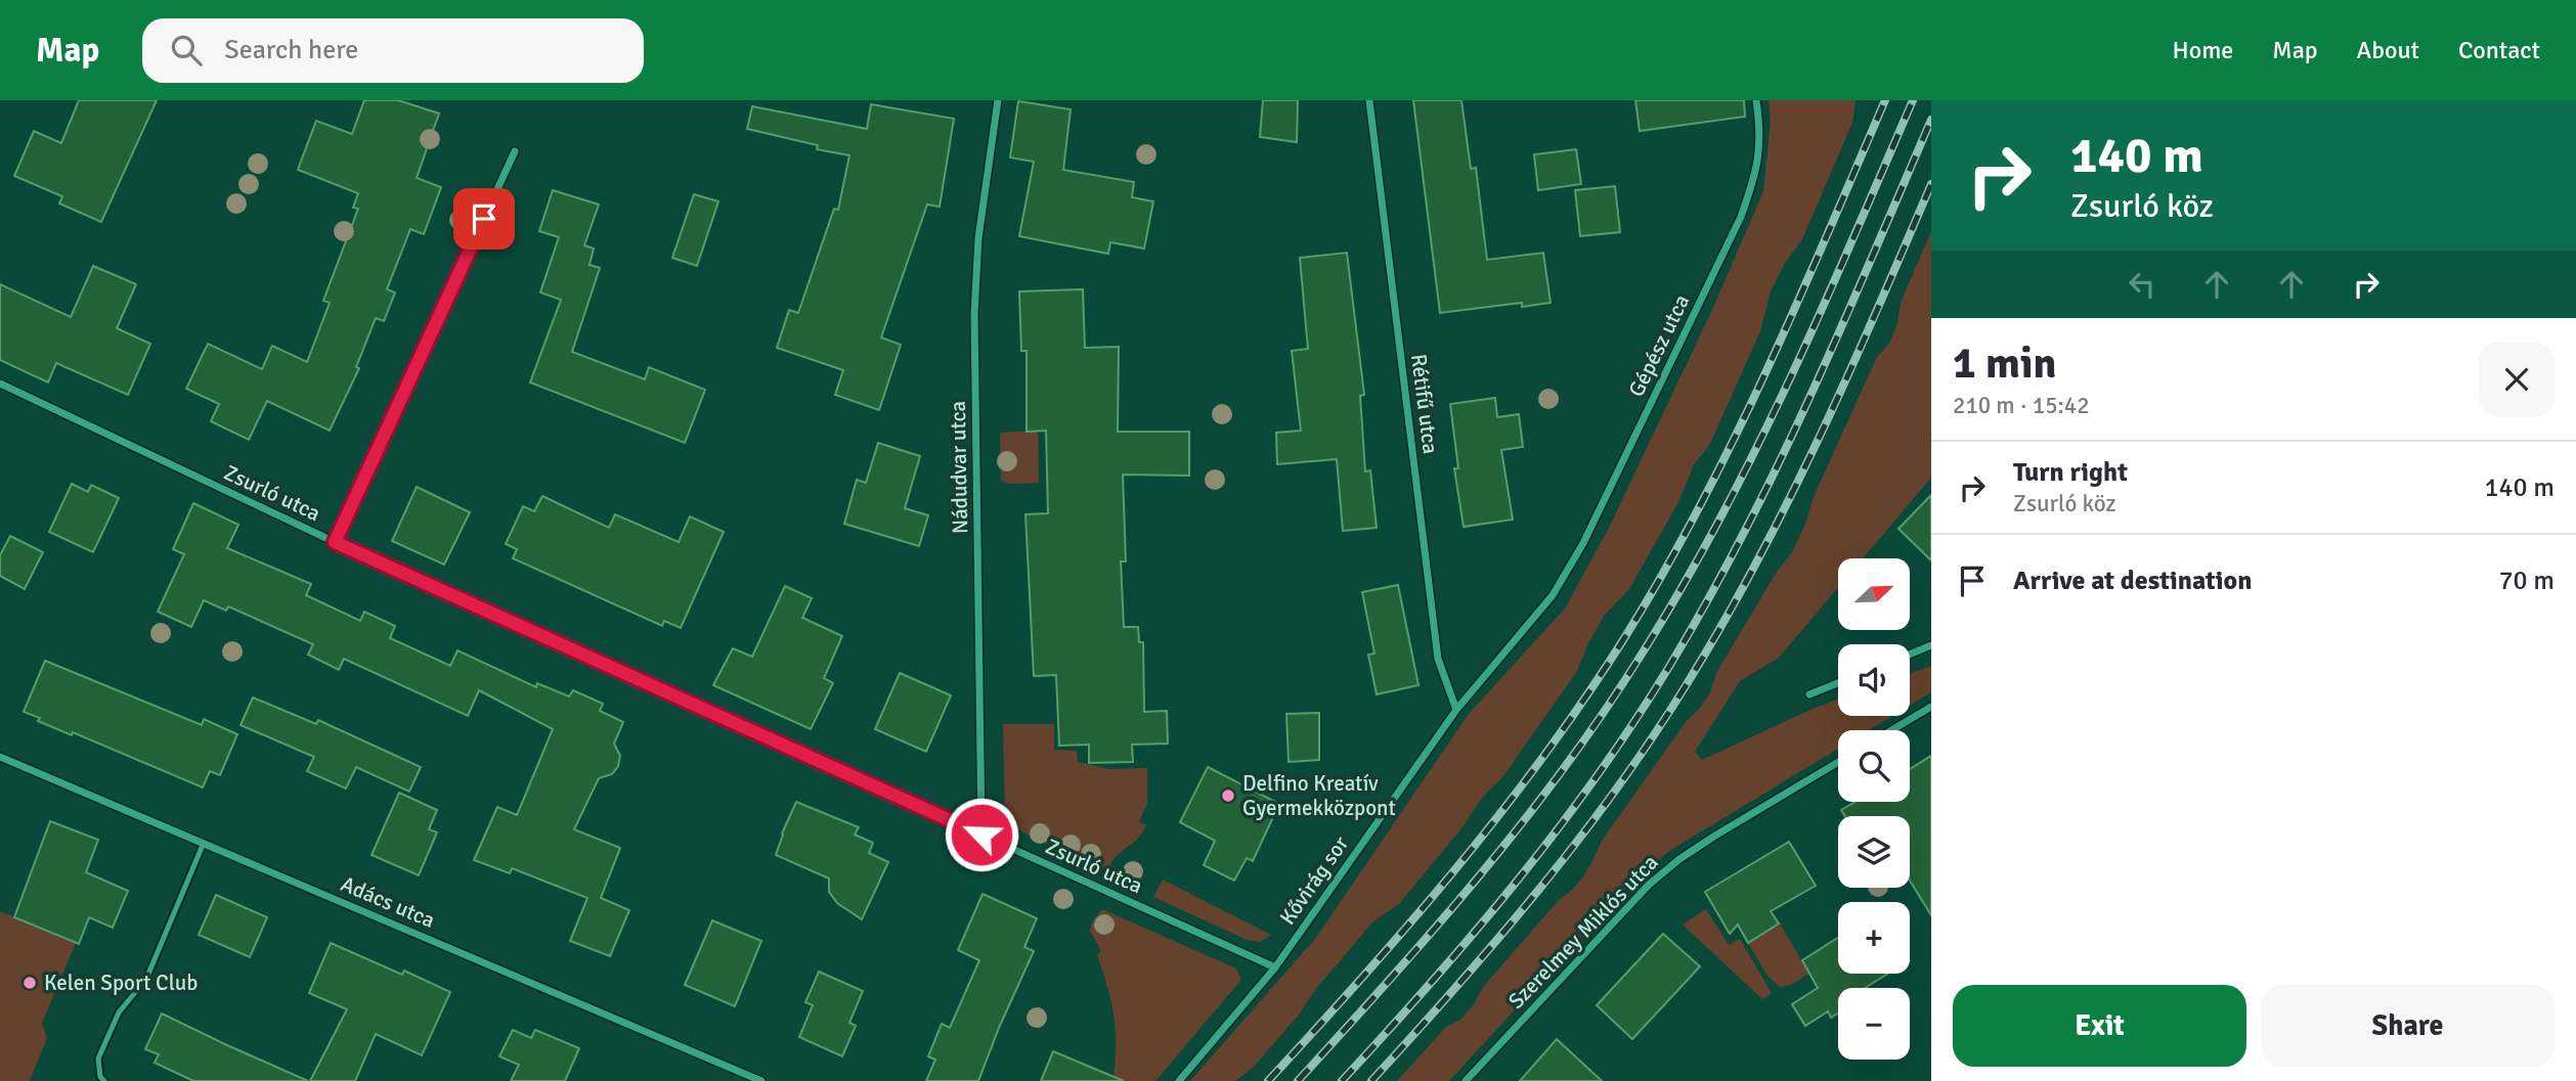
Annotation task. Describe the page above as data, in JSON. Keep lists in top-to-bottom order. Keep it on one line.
{"streets":{"street":["Gépész utca","Rétifű utca","Nádudvar utca","Zsurló utca","Kővirág sor","Adács utca","Szerelmey Miklós utca"]},"crossings":[["Gépész utca","Kővirág sor"],["Rétifű utca","Kővirág sor"],["Nádudvar utca","Zsurló utca"],["Zsurló utca","Kővirág sor"]],"places":["Delfino Kreatív Gyermekközpont","Kelen Sport Club"],"north":"top right","page":{"header":"Map","search":"Search here","nav":["Home","Map","About","Contact"],"turn":["140 m","Zsurló köz"],"heading":["1 min","210 m · 15:42"],"list":[{"name":"Turn right","note":"Zsurló köz","value":"140 m"},{"name":"Arrive at destination","value":"70 m"}],"map_buttons":["+","−"],"buttons":["Exit","Share"]}}
